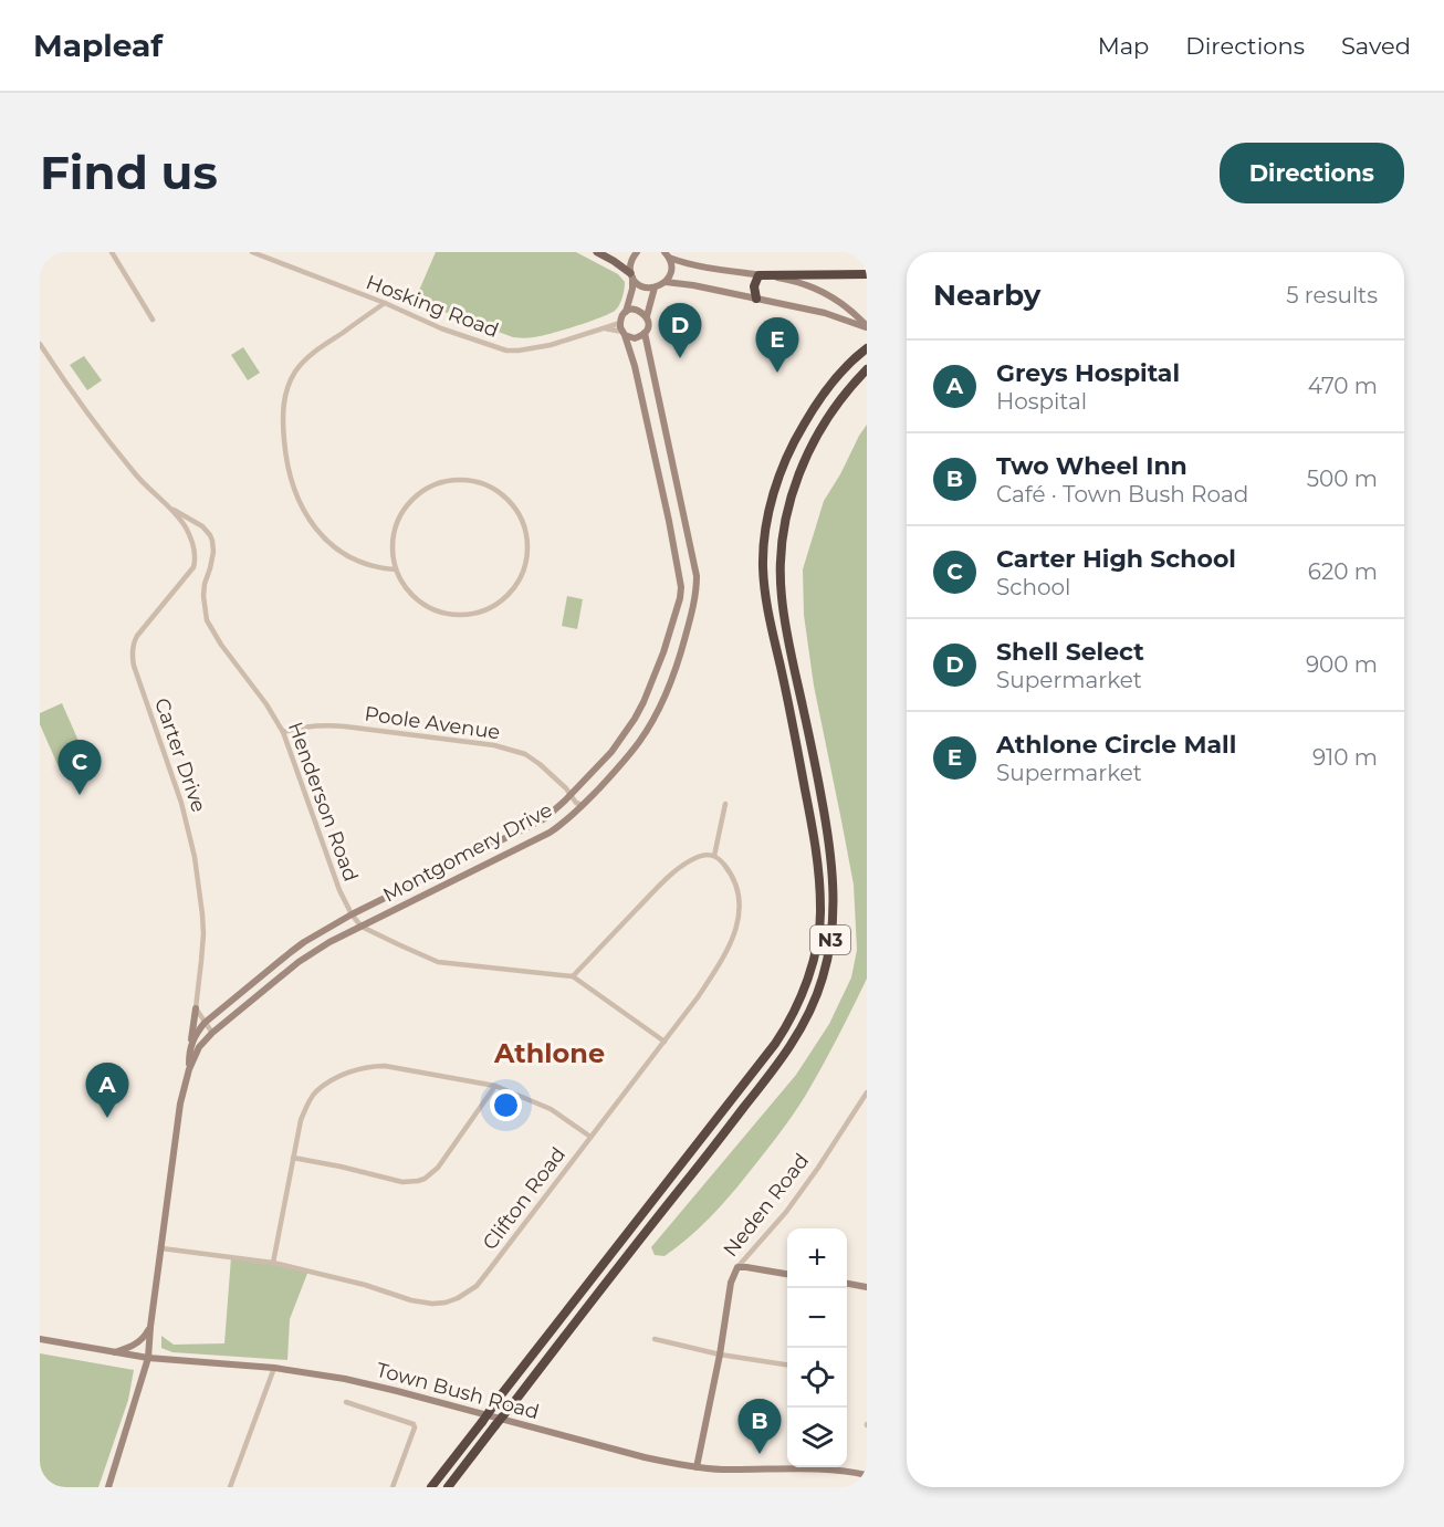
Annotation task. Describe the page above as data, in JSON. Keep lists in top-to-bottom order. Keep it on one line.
{"streets":{"highway":["N3"],"street":["Hosking Road","Poole Avenue","Carter Drive","Henderson Road","Montgomery Drive","Clifton Road","Neden Road","Town Bush Road"]},"crossings":[["Hosking Road","Montgomery Drive"],["Poole Avenue","Henderson Road"],["Poole Avenue","Montgomery Drive"],["Henderson Road","Montgomery Drive"],["Montgomery Drive","Clifton Road"],["Montgomery Drive","Town Bush Road"],["Neden Road","Town Bush Road"]],"districts":["Athlone"],"page":{"header":"Mapleaf","nav":["Map","Directions","Saved"],"buttons":"Directions","title":"Find us","heading":["Nearby","5 results"],"pins":["D","E","C","A","B"],"list":[{"mark":"A","name":"Greys Hospital","note":"Hospital","value":"470 m"},{"mark":"B","name":"Two Wheel Inn","note":"Café · Town Bush Road","value":"500 m"},{"mark":"C","name":"Carter High School","note":"School","value":"620 m"},{"mark":"D","name":"Shell Select","note":"Supermarket","value":"900 m"},{"mark":"E","name":"Athlone Circle Mall","note":"Supermarket","value":"910 m"}],"map_buttons":["+","−"]}}
